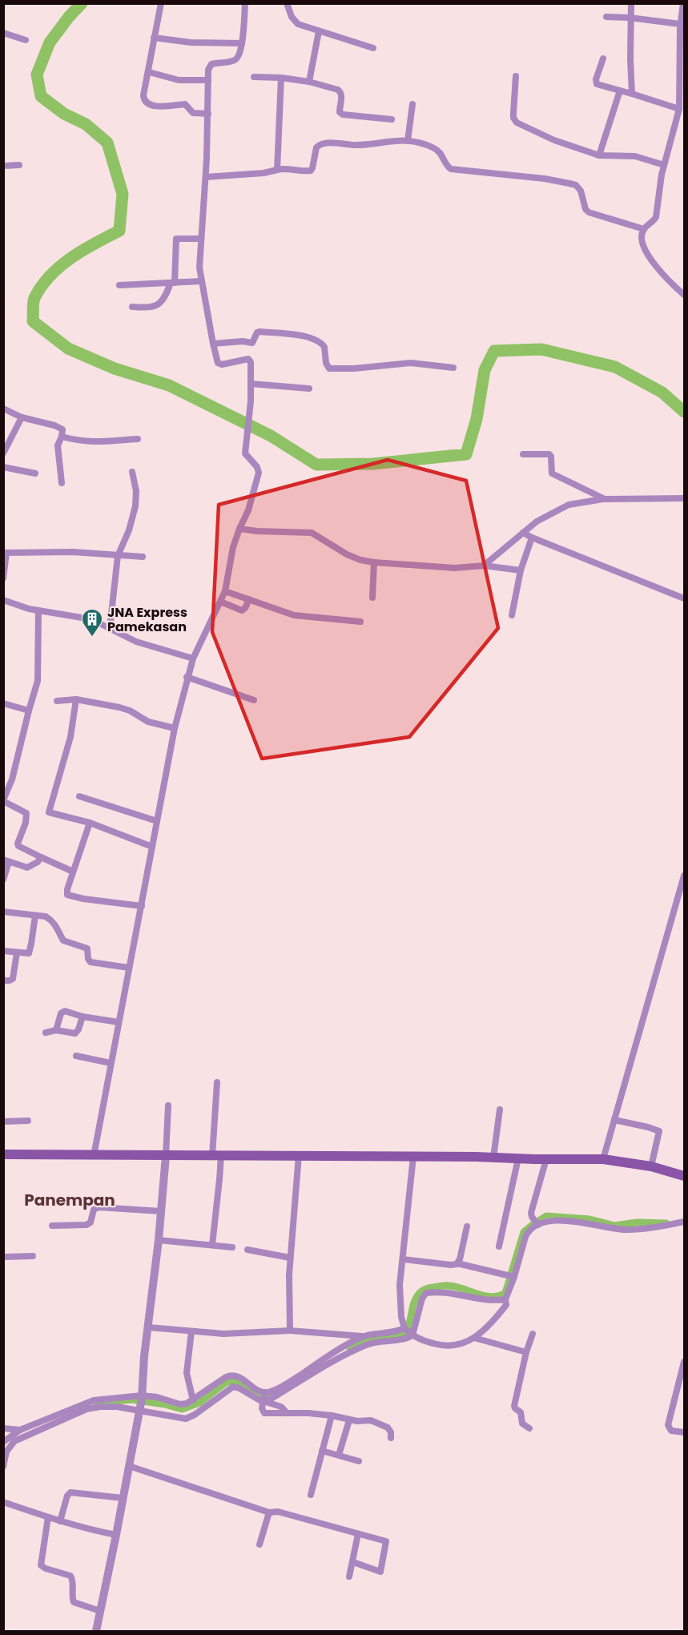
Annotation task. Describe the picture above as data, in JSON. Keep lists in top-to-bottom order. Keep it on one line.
{"districts":["Panempan"],"places":{"building":["JNA Express Pamekasan"]}}
